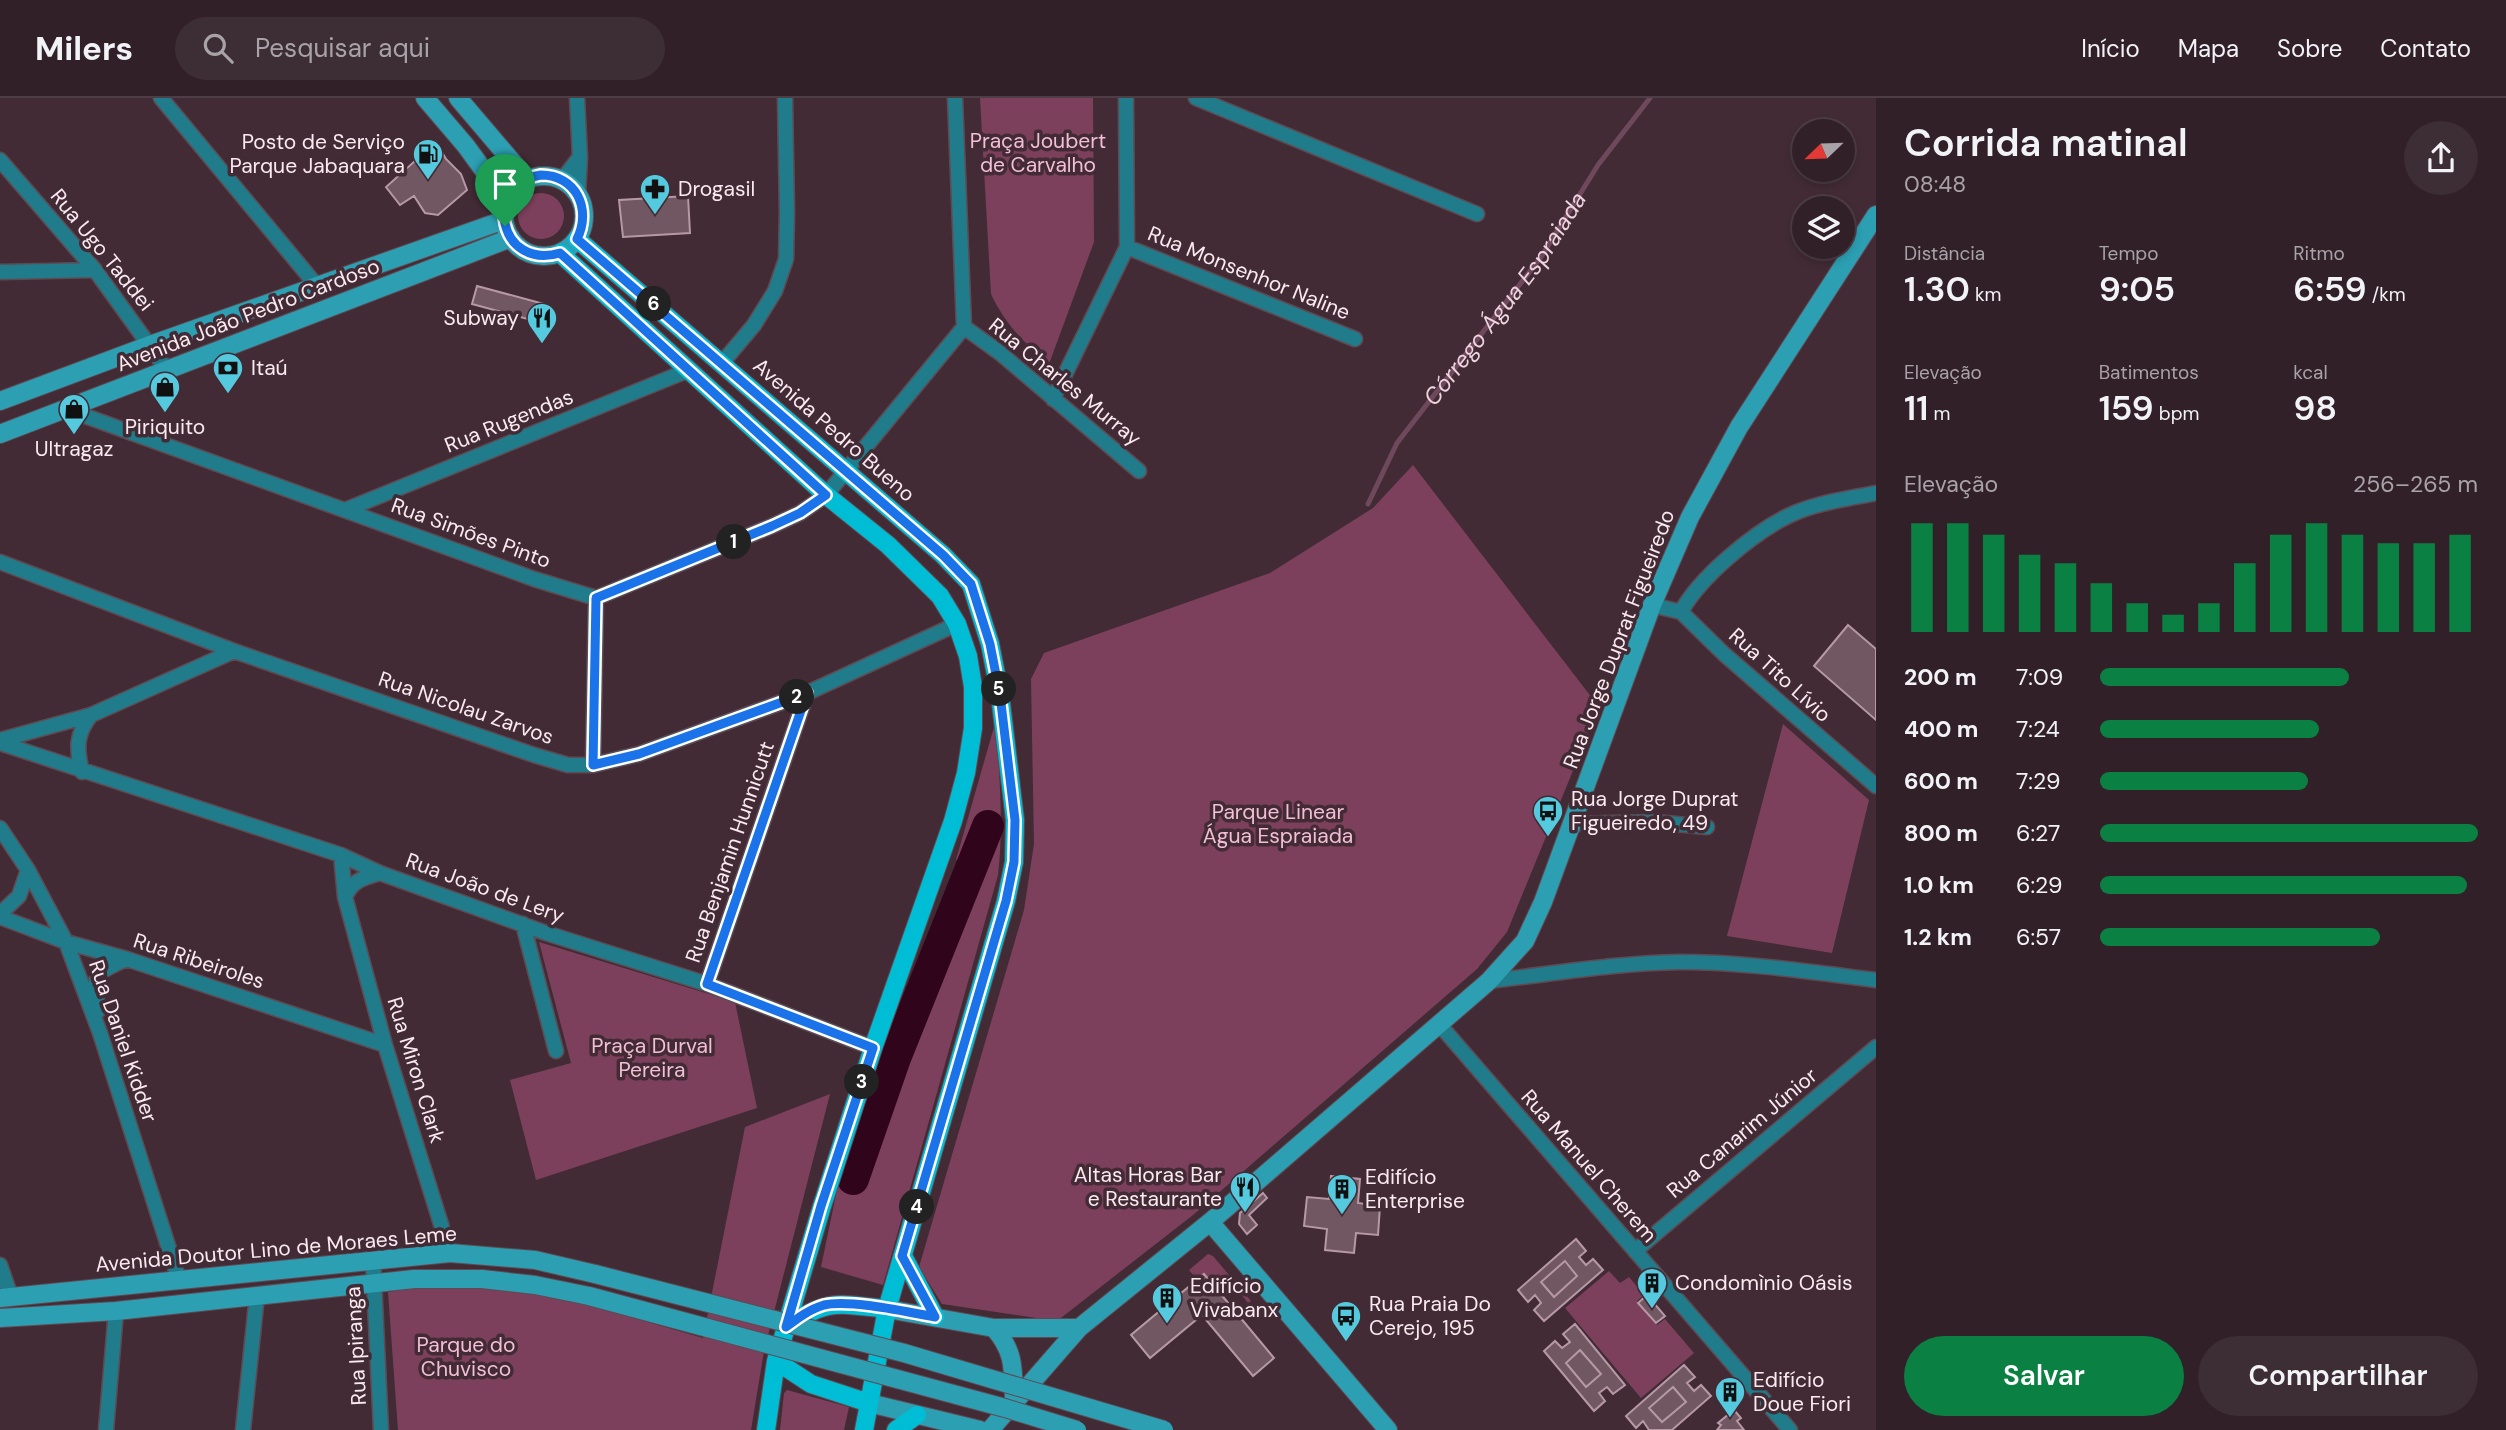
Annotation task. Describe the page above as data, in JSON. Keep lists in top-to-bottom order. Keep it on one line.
{"streets":{"main road":["Avenida Pedro Bueno"],"street":["Rua Ugo Taddei","Rua Monsenhor Naline","Avenida João Pedro Cardoso","Rua Charles Murray","Rua Rugendas","Rua Simões Pinto","Rua Jorge Duprat Figueiredo","Rua Tito Lívio","Rua Nicolau Zarvos","Rua Benjamin Hunnicutt","Rua João de Lery","Rua Ribeiroles","Rua Daniel Kidder","Rua Miron Clark","Rua Canarim Júnior","Rua Manuel Cherem","Avenida Doutor Lino de Moraes Leme","Rua Ipiranga"]},"crossings":[["Rua Ugo Taddei","Avenida João Pedro Cardoso"],["Avenida João Pedro Cardoso","Avenida Pedro Bueno"],["Avenida João Pedro Cardoso","Rua Simões Pinto"],["Rua Rugendas","Rua Simões Pinto"],["Rua Jorge Duprat Figueiredo","Rua Manuel Cherem"],["Rua Nicolau Zarvos","Rua Benjamin Hunnicutt"],["Rua Benjamin Hunnicutt","Rua João de Lery"],["Rua João de Lery","Rua Miron Clark"],["Rua Ribeiroles","Rua Daniel Kidder"],["Rua Ribeiroles","Rua Miron Clark"],["Rua Daniel Kidder","Avenida Doutor Lino de Moraes Leme"],["Rua Miron Clark","Avenida Doutor Lino de Moraes Leme"],["Rua Canarim Júnior","Rua Manuel Cherem"],["Avenida Doutor Lino de Moraes Leme","Rua Ipiranga"]],"water":["Córrego Água Espraiada"],"parks":["Praça Joubert de Carvalho","Parque Linear Água Espraiada","Praça Durval Pereira","Parque do Chuvisco"],"places":{"fuel station":["Posto de Serviço Parque Jabaquara"],"pharmacy":["Drogasil"],"restaurant":["Subway","Altas Horas Bar e Restaurante"],"bank":["Itaú"],"shop":["Piriquito","Ultragaz"],"bus stop":["Rua Jorge Duprat Figueiredo, 49","Rua Praia Do Cerejo, 195"],"building":["Edifício Enterprise","Condomìnio Oásis","Edifício Vivabanx","Edifício Doue Fiori"]},"north":"bottom left","page":{"header":"Milers","search":"Pesquisar aqui","nav":["Início","Mapa","Sobre","Contato"],"heading":["Corrida matinal","08:48"],"stats":[["Distância","1.30 km"],["Tempo","9:05"],["Ritmo","6:59 /km"],["Elevação","11 m"],["Batimentos","159 bpm"],["kcal","98"]],"pins":["6","1","5","2","3","4"],"chart":["Elevação","256–265 m"],"list":[{"name":"200 m","note":"7:09"},{"name":"400 m","note":"7:24"},{"name":"600 m","note":"7:29"},{"name":"800 m","note":"6:27"},{"name":"1.0 km","note":"6:29"},{"name":"1.2 km","note":"6:57"}],"buttons":["Salvar","Compartilhar"]}}
